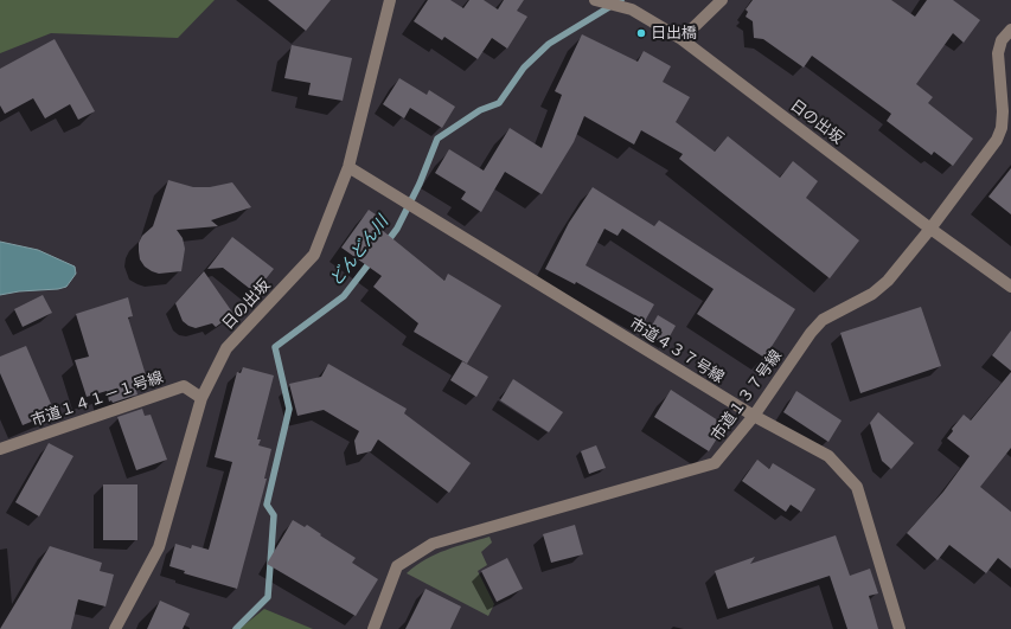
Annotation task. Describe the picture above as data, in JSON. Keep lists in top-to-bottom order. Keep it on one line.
{"streets":{"street":["日の出坂","市道４３７号線","市道１３７号線","市道１４１－１号線"]},"crossings":[["日の出坂","市道４３７号線"],["日の出坂","市道１３７号線"],["日の出坂","市道１４１－１号線"],["市道４３７号線","市道１３７号線"]],"water":["どんどん川"],"places":["日出橋"]}
